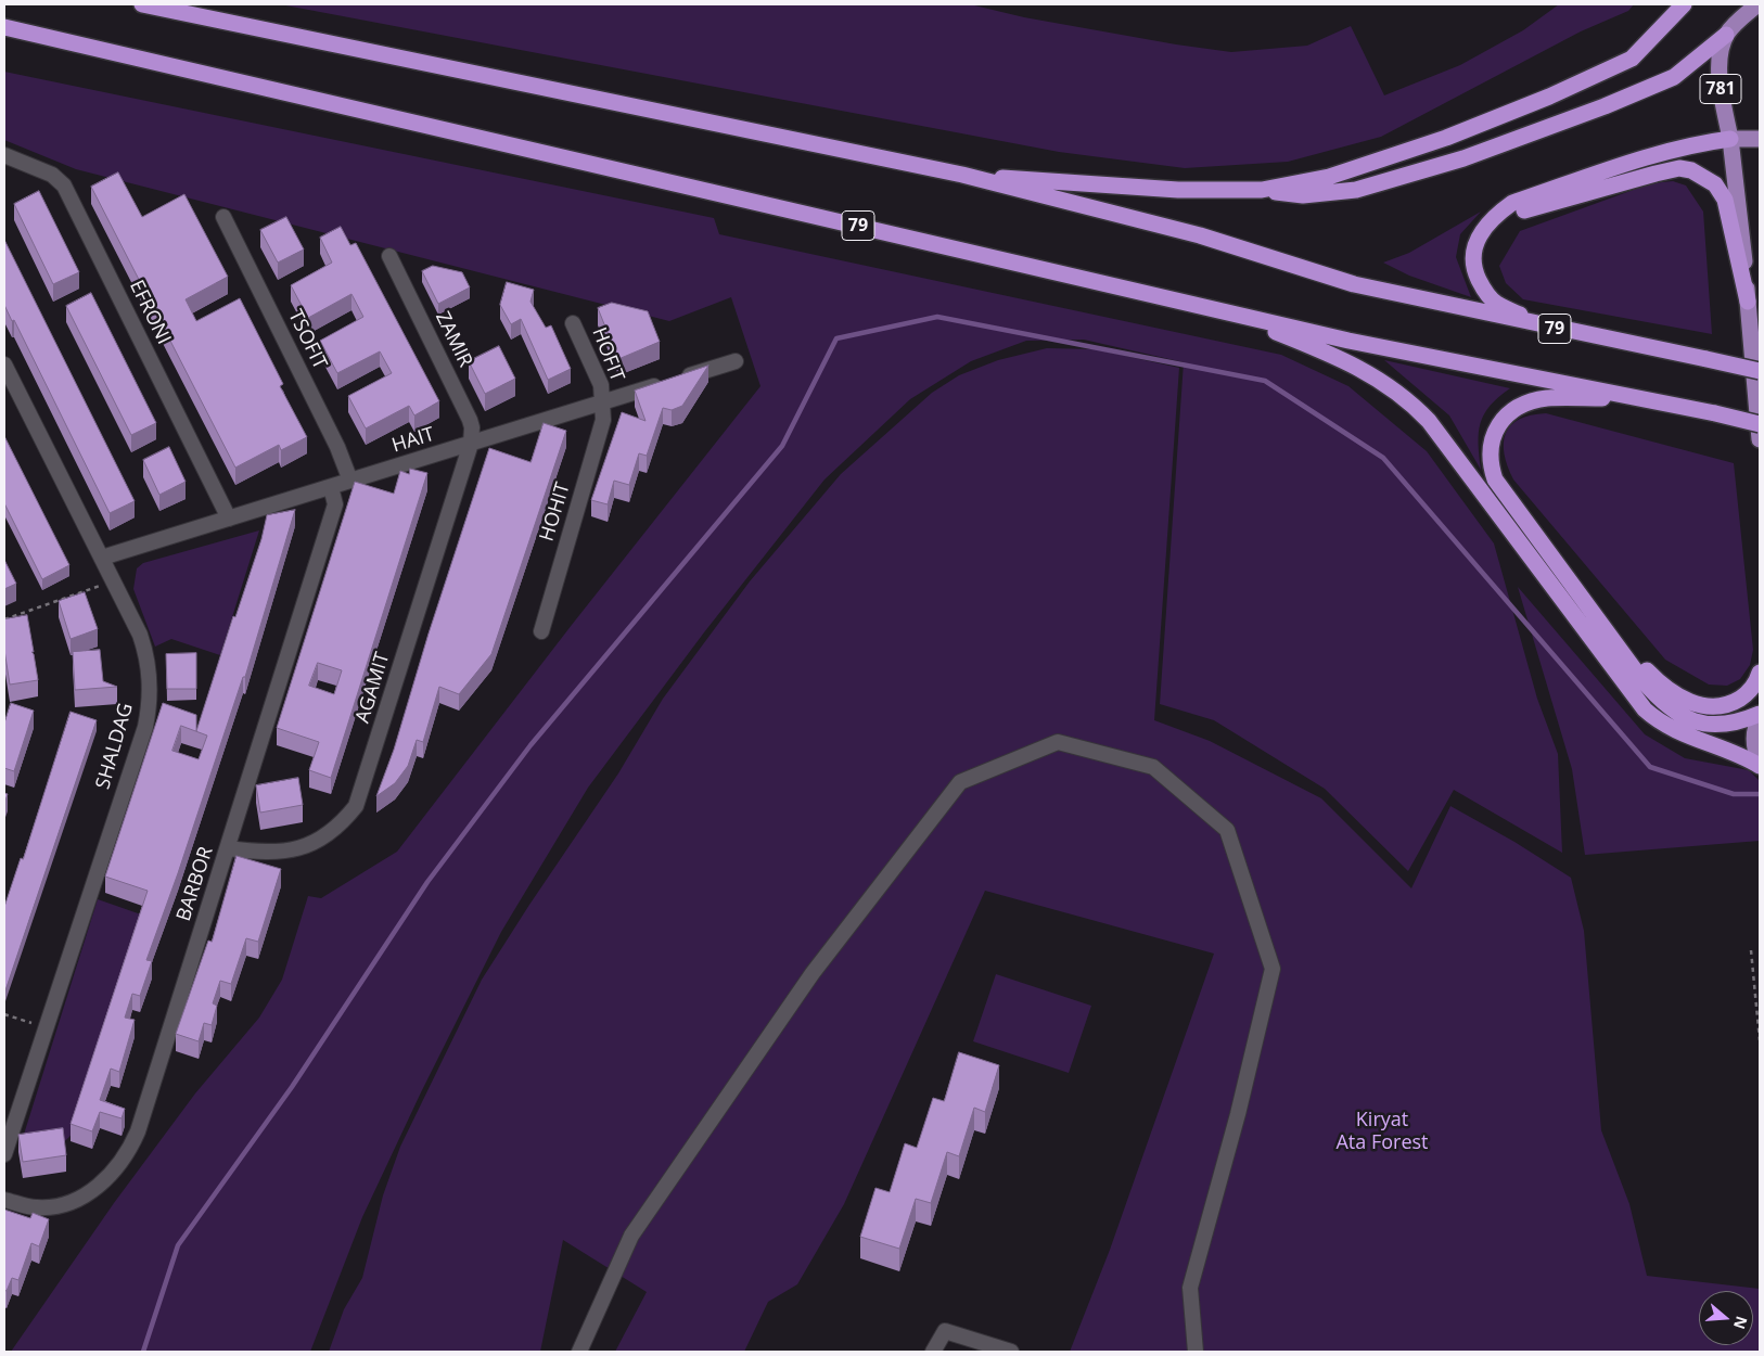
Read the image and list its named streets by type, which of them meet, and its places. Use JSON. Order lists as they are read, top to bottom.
{
  "streets": {
    "highway": ["79"],
    "main road": ["781"],
    "street": [
      "EFRONI",
      "TSOFIT",
      "ZAMIR",
      "HOFIT",
      "HAIT",
      "HOHIT",
      "AGAMIT",
      "SHALDAG",
      "BARBOR"
    ]
  },
  "crossings": [
    ["EFRONI", "HAIT"],
    ["TSOFIT", "HAIT"],
    ["ZAMIR", "HAIT"],
    ["ZAMIR", "AGAMIT"],
    ["HOFIT", "HAIT"],
    ["HOFIT", "HOHIT"],
    ["HAIT", "HOHIT"],
    ["HAIT", "AGAMIT"],
    ["HAIT", "SHALDAG"],
    ["HAIT", "BARBOR"],
    ["AGAMIT", "BARBOR"]
  ],
  "parks": ["Kiryat Ata Forest"],
  "north": "right"
}
